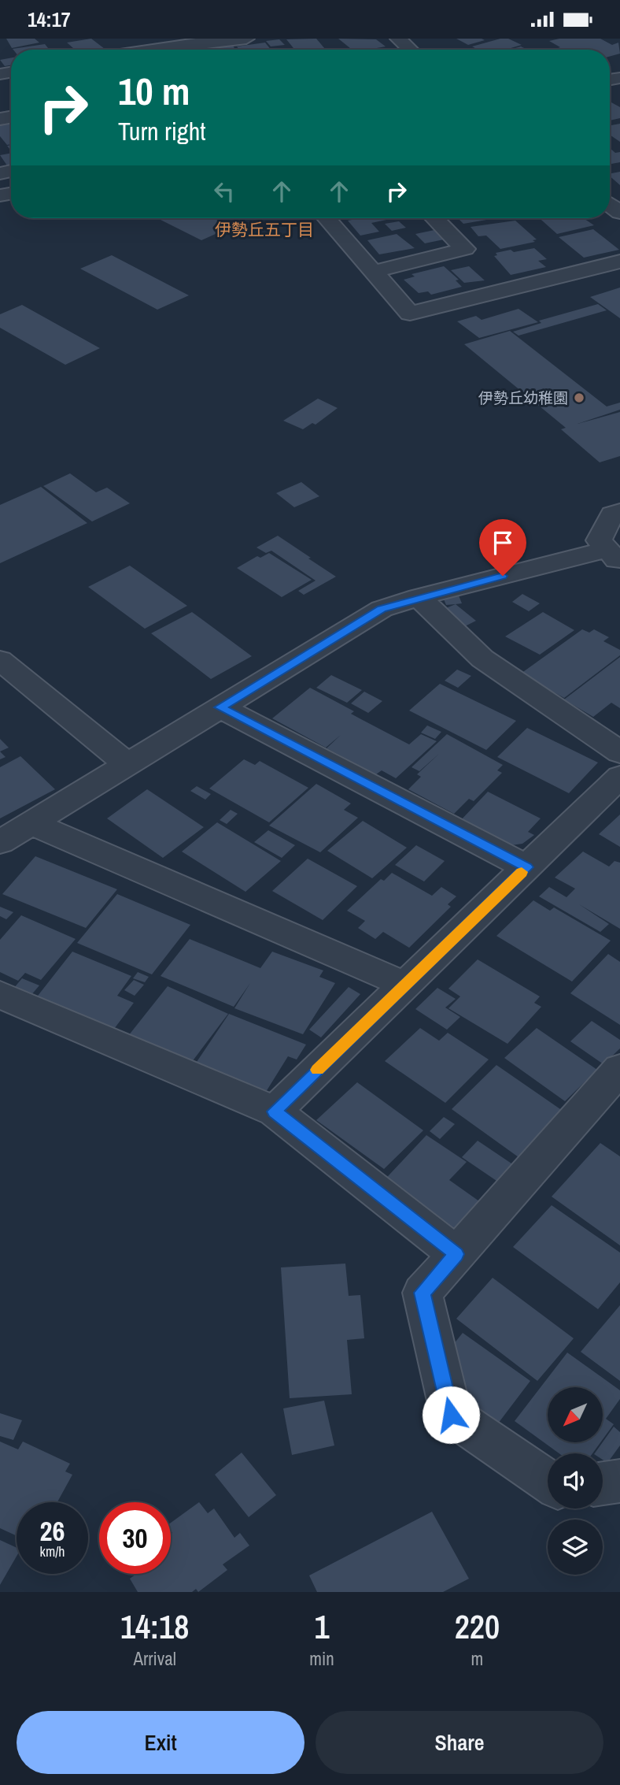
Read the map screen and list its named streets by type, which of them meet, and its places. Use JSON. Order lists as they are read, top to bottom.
{
  "districts": ["伊勢丘五丁目"],
  "places": ["伊勢丘幼稚園"],
  "north": "bottom left",
  "page": {
    "status": "14:17",
    "turn": ["10 m", "Turn right"],
    "speed": "26 km/h",
    "limit": "30",
    "eta": [
      "14:18",
      "Arrival",
      "1",
      "min",
      "220",
      "m"
    ],
    "buttons": ["Exit", "Share"]
  }
}
